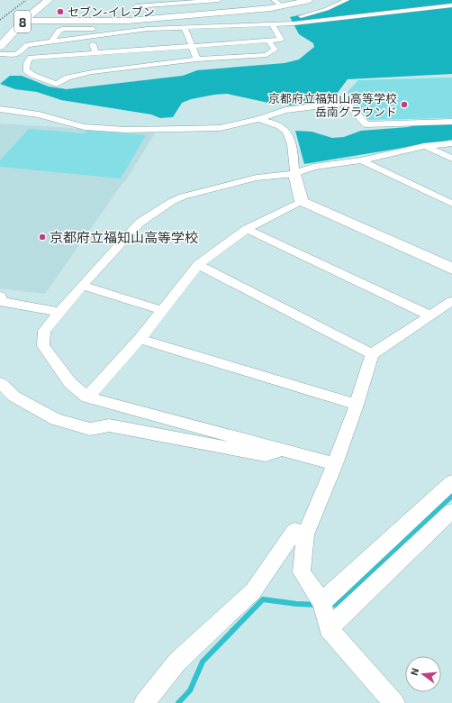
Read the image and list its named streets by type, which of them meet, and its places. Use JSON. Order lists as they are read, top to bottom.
{
  "streets": {
    "main road": ["8"]
  },
  "places": ["セブン-イレブン", "京都府立福知山高等学校 岳南グラウンド", "京都府立福知山高等学校"],
  "north": "left"
}
